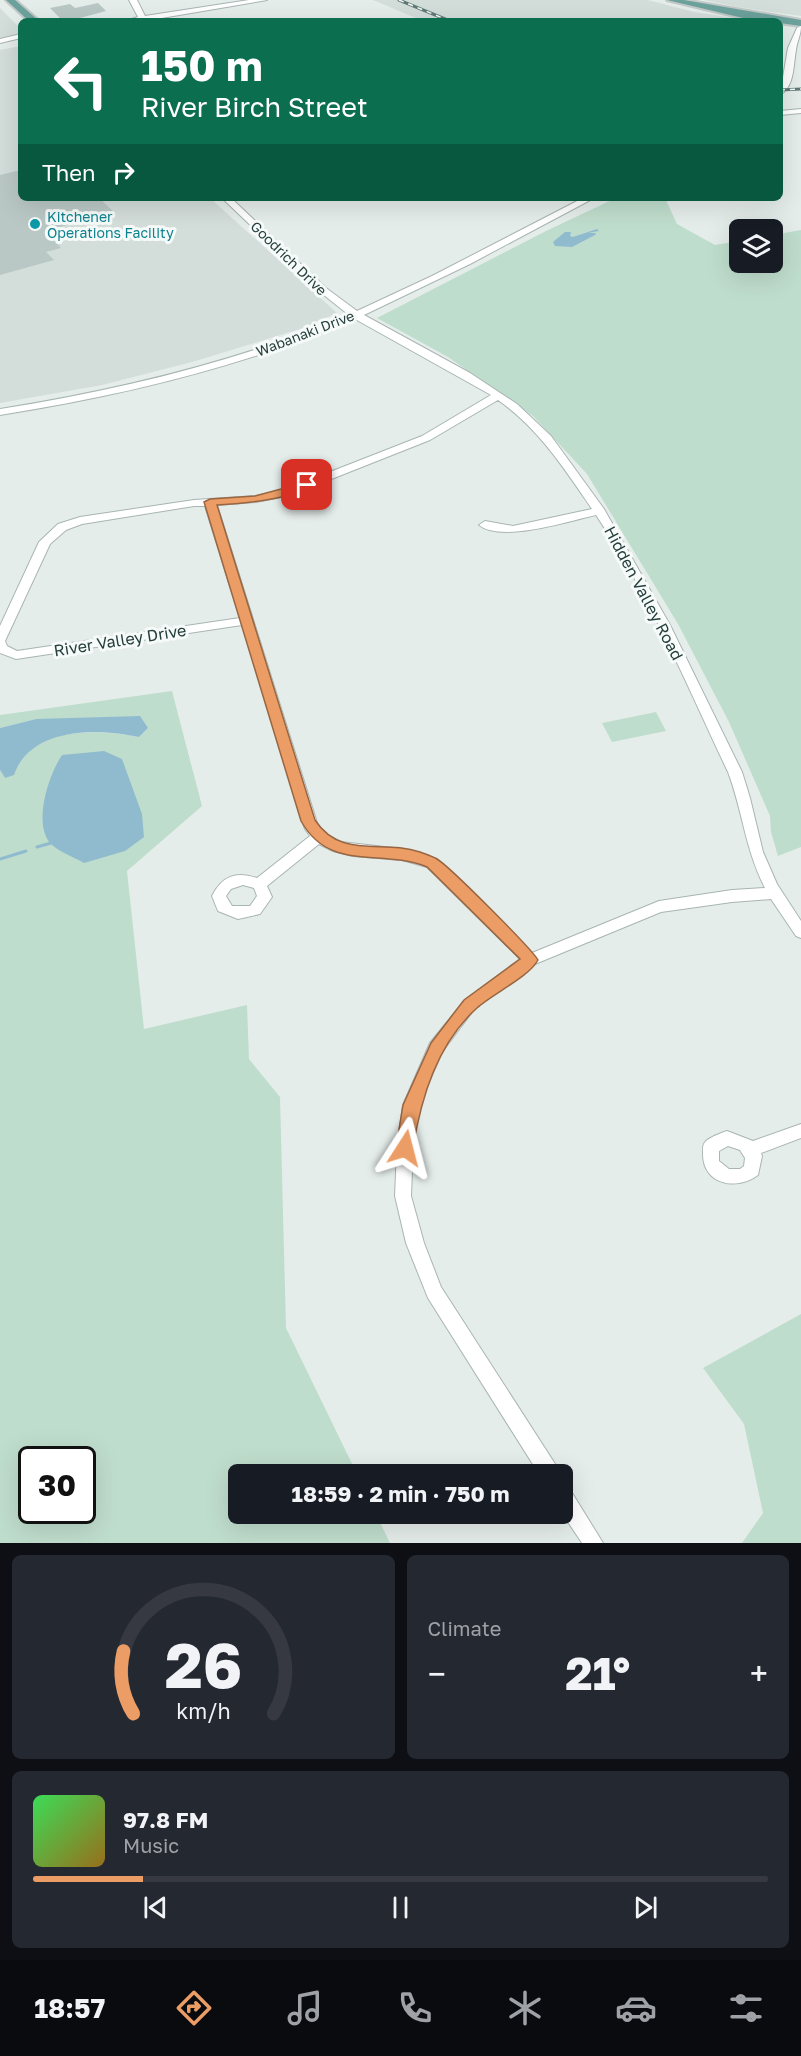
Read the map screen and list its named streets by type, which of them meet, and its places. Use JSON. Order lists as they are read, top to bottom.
{
  "streets": {
    "street": [
      "Goodrich Drive",
      "Wabanaki Drive",
      "Hidden Valley Road",
      "River Valley Drive"
    ]
  },
  "crossings": [
    ["Goodrich Drive", "Wabanaki Drive"],
    ["Goodrich Drive", "Hidden Valley Road"],
    ["Wabanaki Drive", "Hidden Valley Road"],
    ["Hidden Valley Road", "River Valley Drive"]
  ],
  "places": ["Kitchener Operations Facility"],
  "page": {
    "turn": ["150 m", "River Birch Street"],
    "then": "Then",
    "limit": "30",
    "trip": "18:59 · 2 min · 750 m",
    "tile": "Climate",
    "heat": ["−", "21°", "+"],
    "song": ["97.8 FM", "Music"],
    "tabs": "18:57",
    "gauge": ["26", "km/h"]
  }
}
